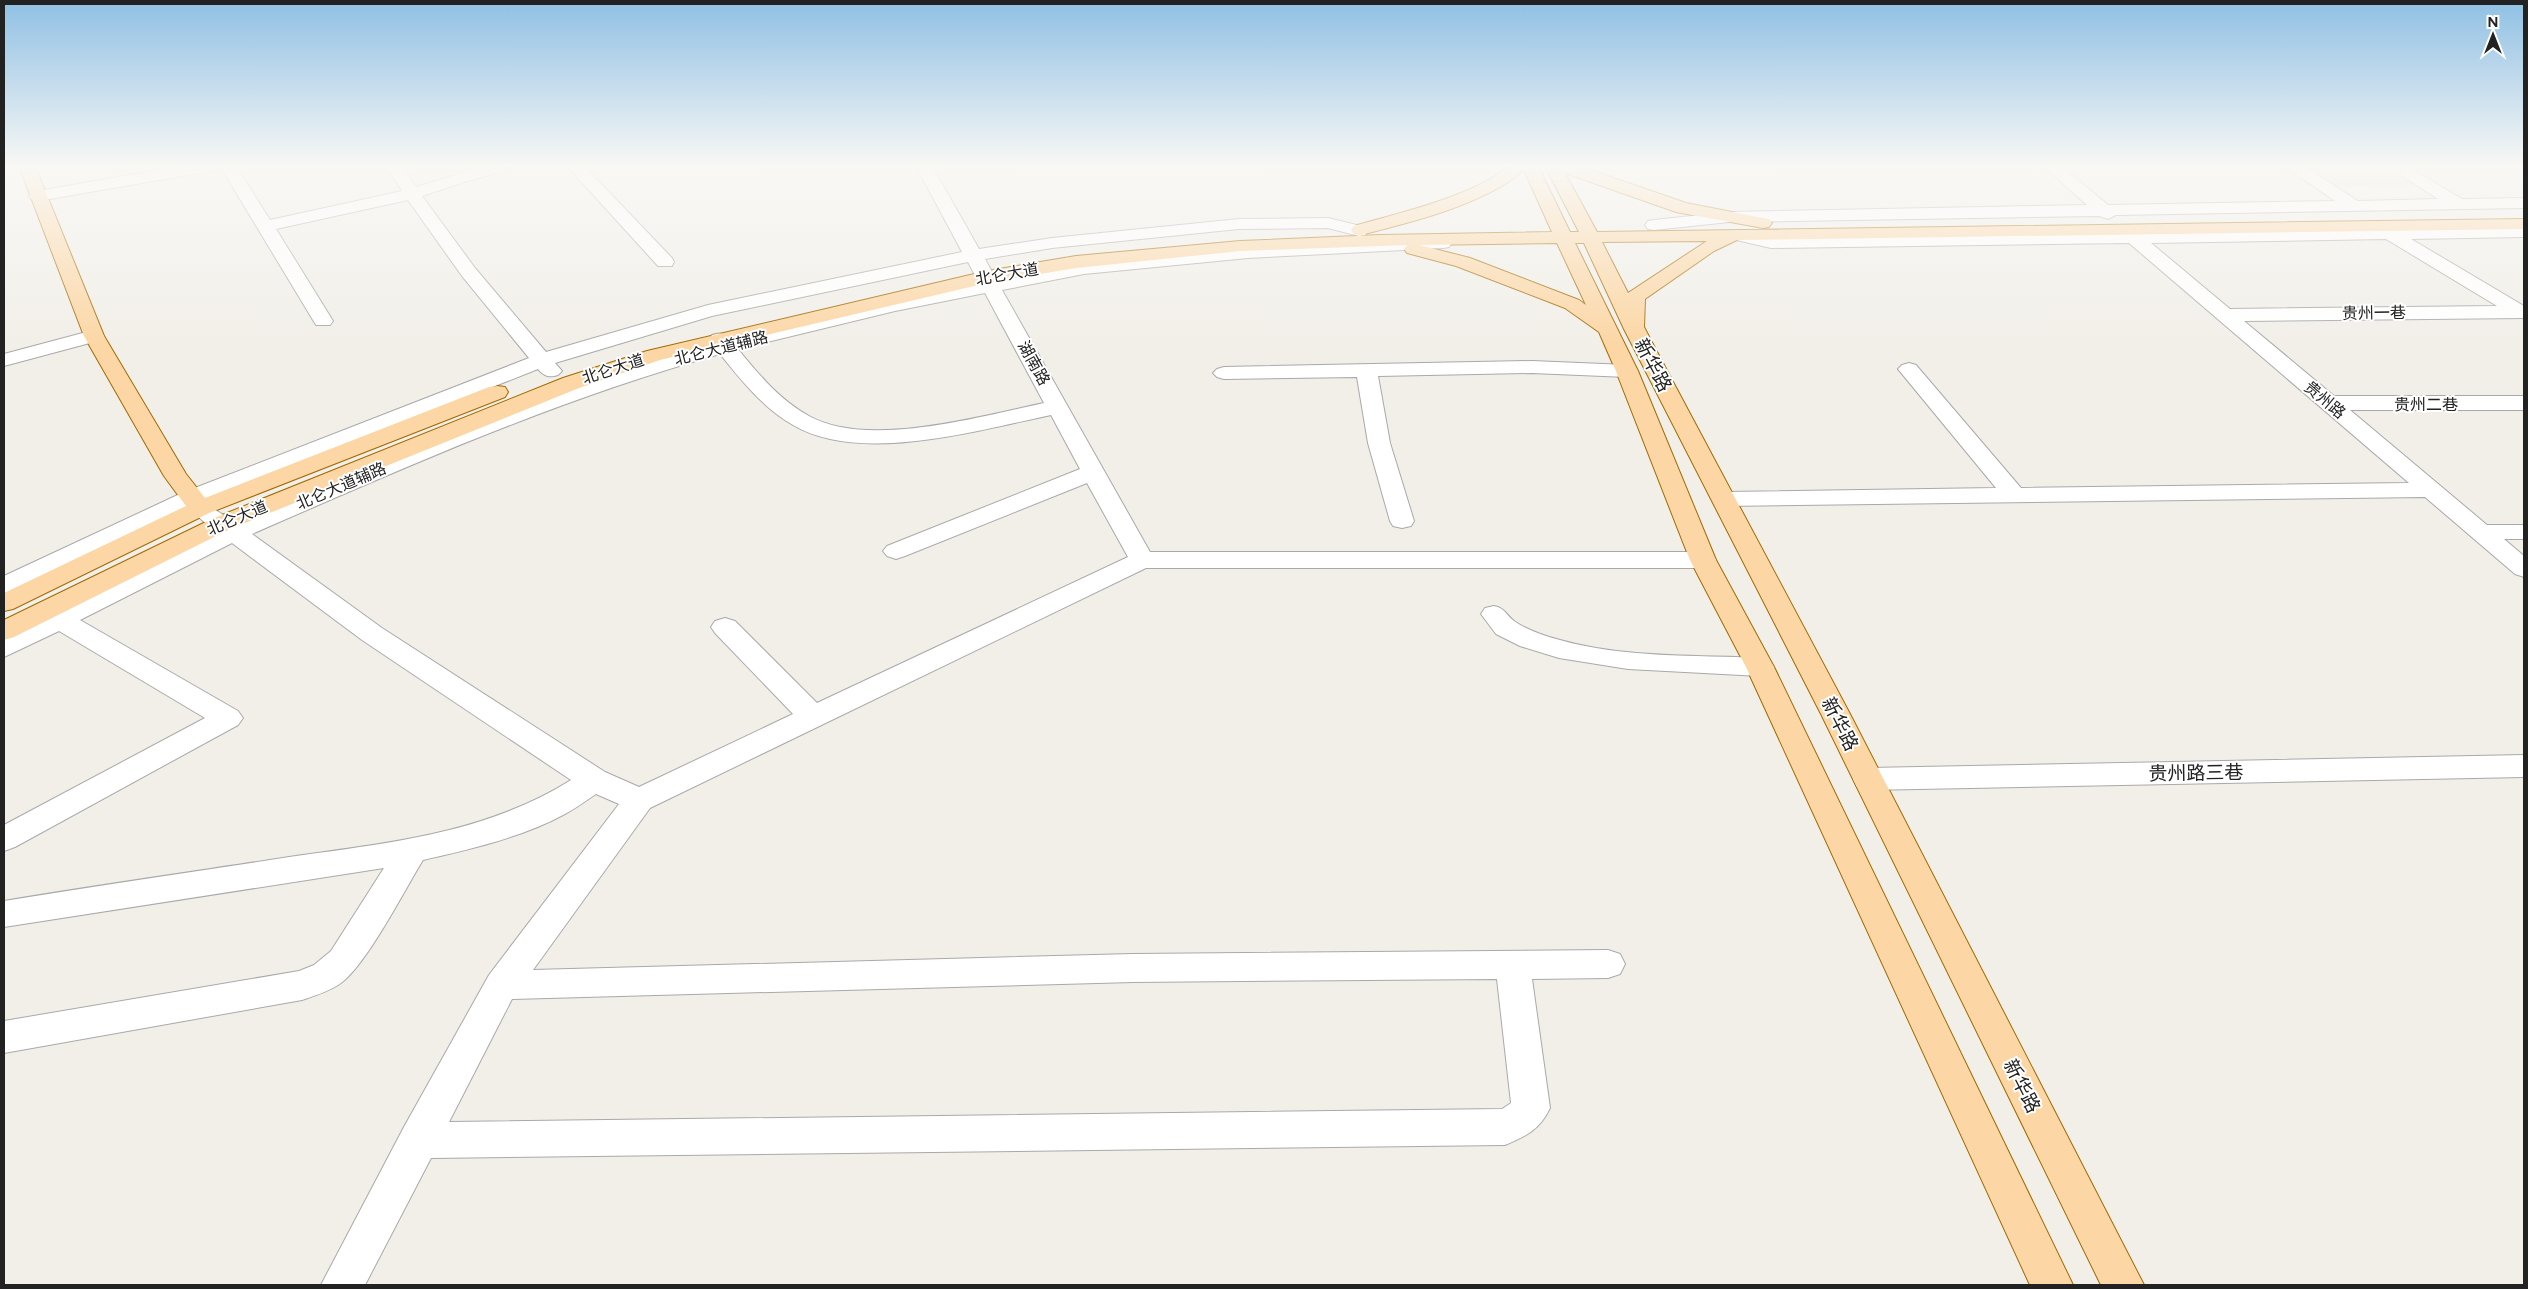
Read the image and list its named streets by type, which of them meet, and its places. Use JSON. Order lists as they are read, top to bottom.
{
  "streets": {
    "main road": ["北仑大道", "新华路"],
    "street": [
      "贵州一巷",
      "北仑大道辅路",
      "湖南路",
      "贵州路",
      "贵州二巷",
      "贵州路三巷"
    ]
  },
  "crossings": [
    ["北仑大道", "北仑大道辅路"],
    ["北仑大道", "湖南路"],
    ["北仑大道", "新华路"],
    ["贵州一巷", "贵州路"],
    ["北仑大道辅路", "湖南路"],
    ["新华路", "贵州路三巷"],
    ["贵州路", "贵州二巷"]
  ],
  "north": "top"
}
